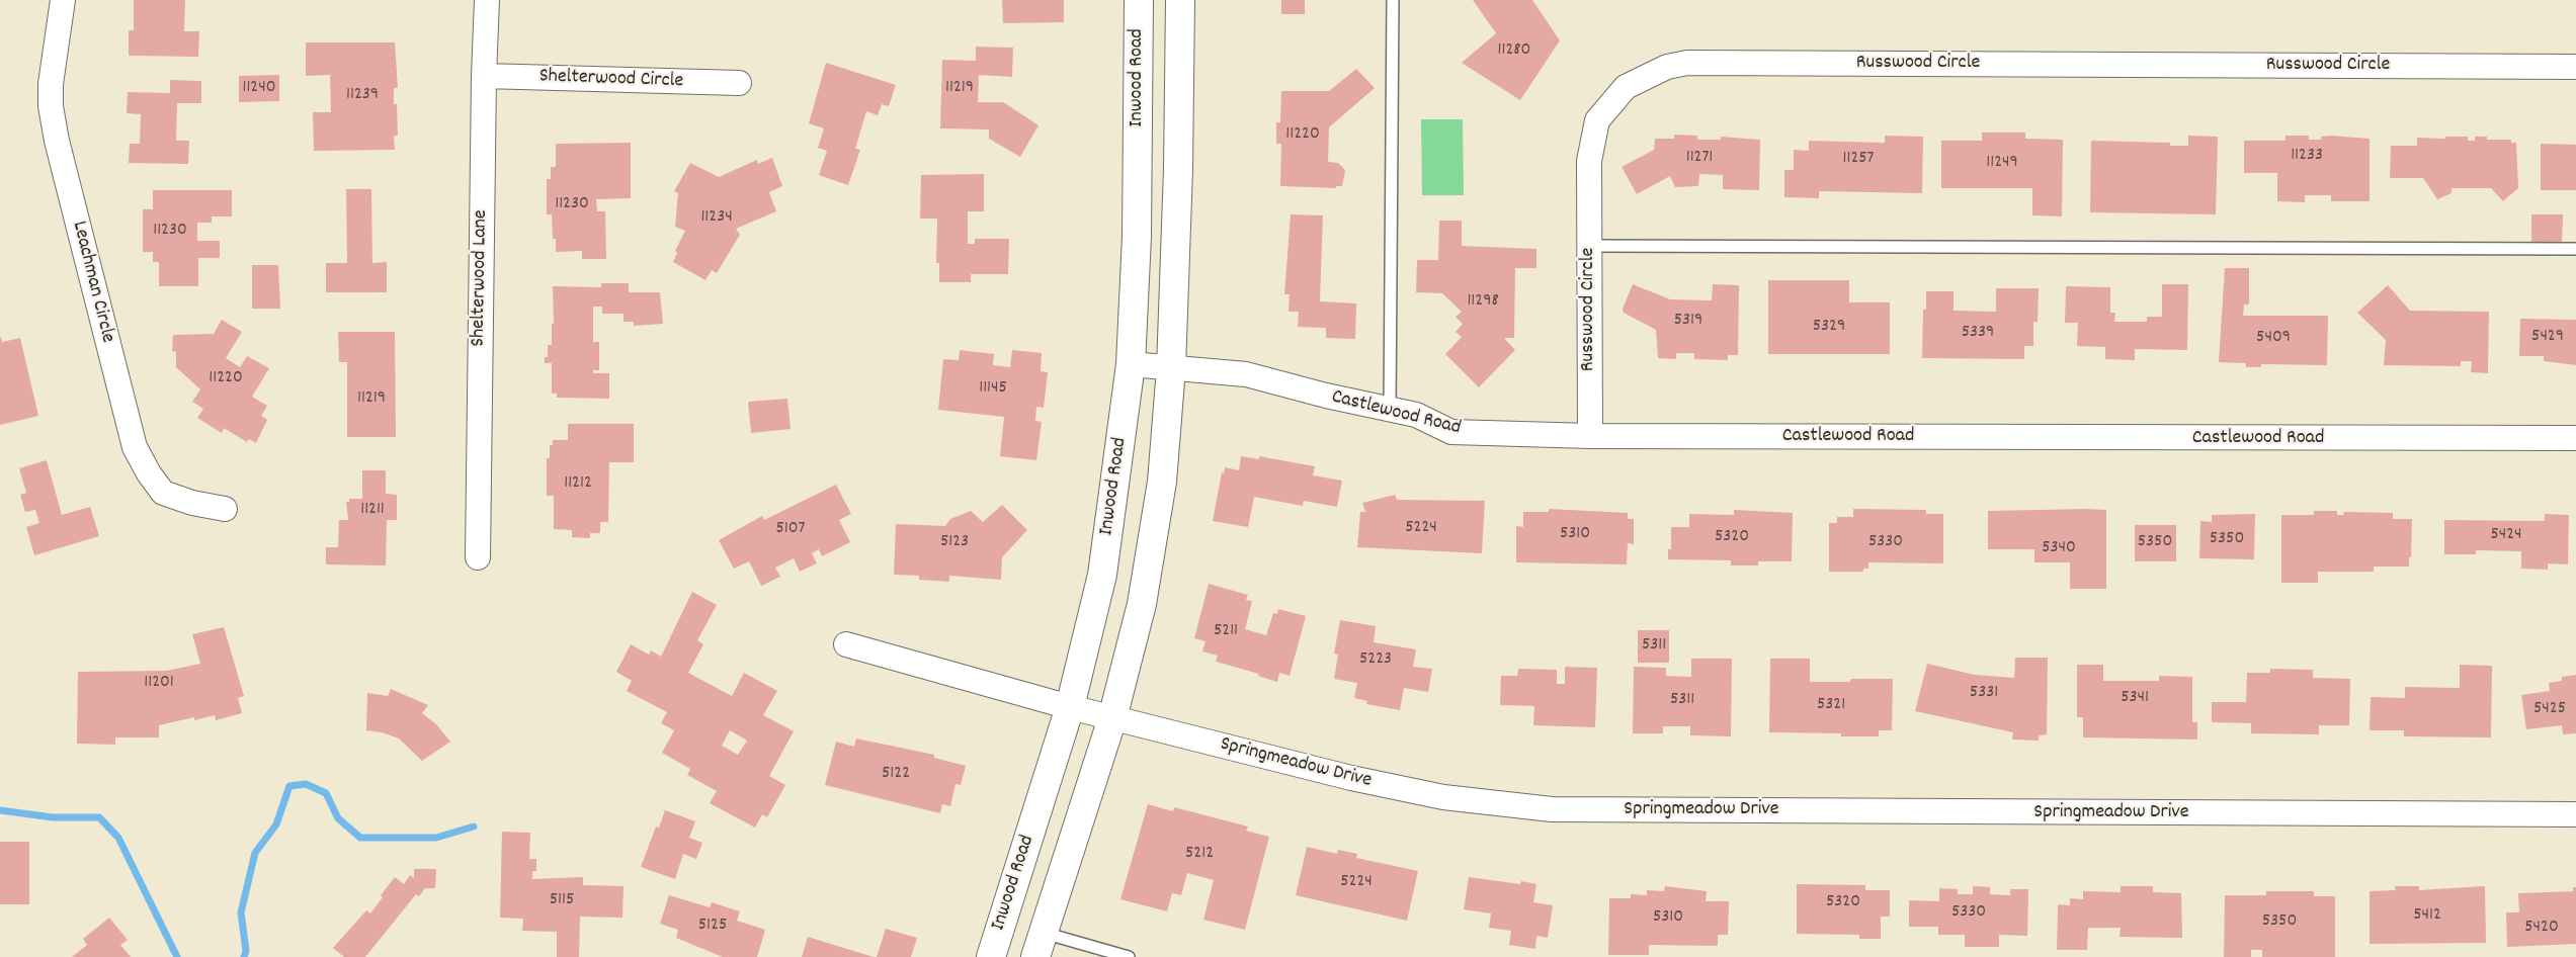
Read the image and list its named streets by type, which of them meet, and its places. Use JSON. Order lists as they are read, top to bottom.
{
  "streets": {
    "main road": ["Inwood Road"],
    "street": [
      "Russwood Circle",
      "Shelterwood Circle",
      "Shelterwood Lane",
      "Leachman Circle",
      "Castlewood Road",
      "Springmeadow Drive"
    ]
  },
  "crossings": [
    ["Russwood Circle", "Castlewood Road"],
    ["Inwood Road", "Castlewood Road"],
    ["Inwood Road", "Springmeadow Drive"],
    ["Shelterwood Circle", "Shelterwood Lane"]
  ],
  "house_numbers": [
    "11280",
    "11240",
    "11219",
    "11239",
    "11220",
    "11233",
    "11271",
    "11257",
    "11249",
    "11230",
    "11234",
    "11230",
    "11298",
    "5319",
    "5329",
    "5339",
    "5429",
    "5409",
    "11220",
    "11145",
    "11219",
    "11212",
    "11211",
    "5224",
    "5107",
    "5310",
    "5424",
    "5320",
    "5350",
    "5123",
    "5330",
    "5350",
    "5340",
    "5211",
    "5311",
    "5223",
    "11201",
    "5331",
    "5341",
    "5311",
    "5321",
    "5425",
    "5122",
    "5212",
    "5224",
    "5115",
    "5320",
    "5330",
    "5412",
    "5310",
    "5350",
    "5125",
    "5420"
  ]
}
